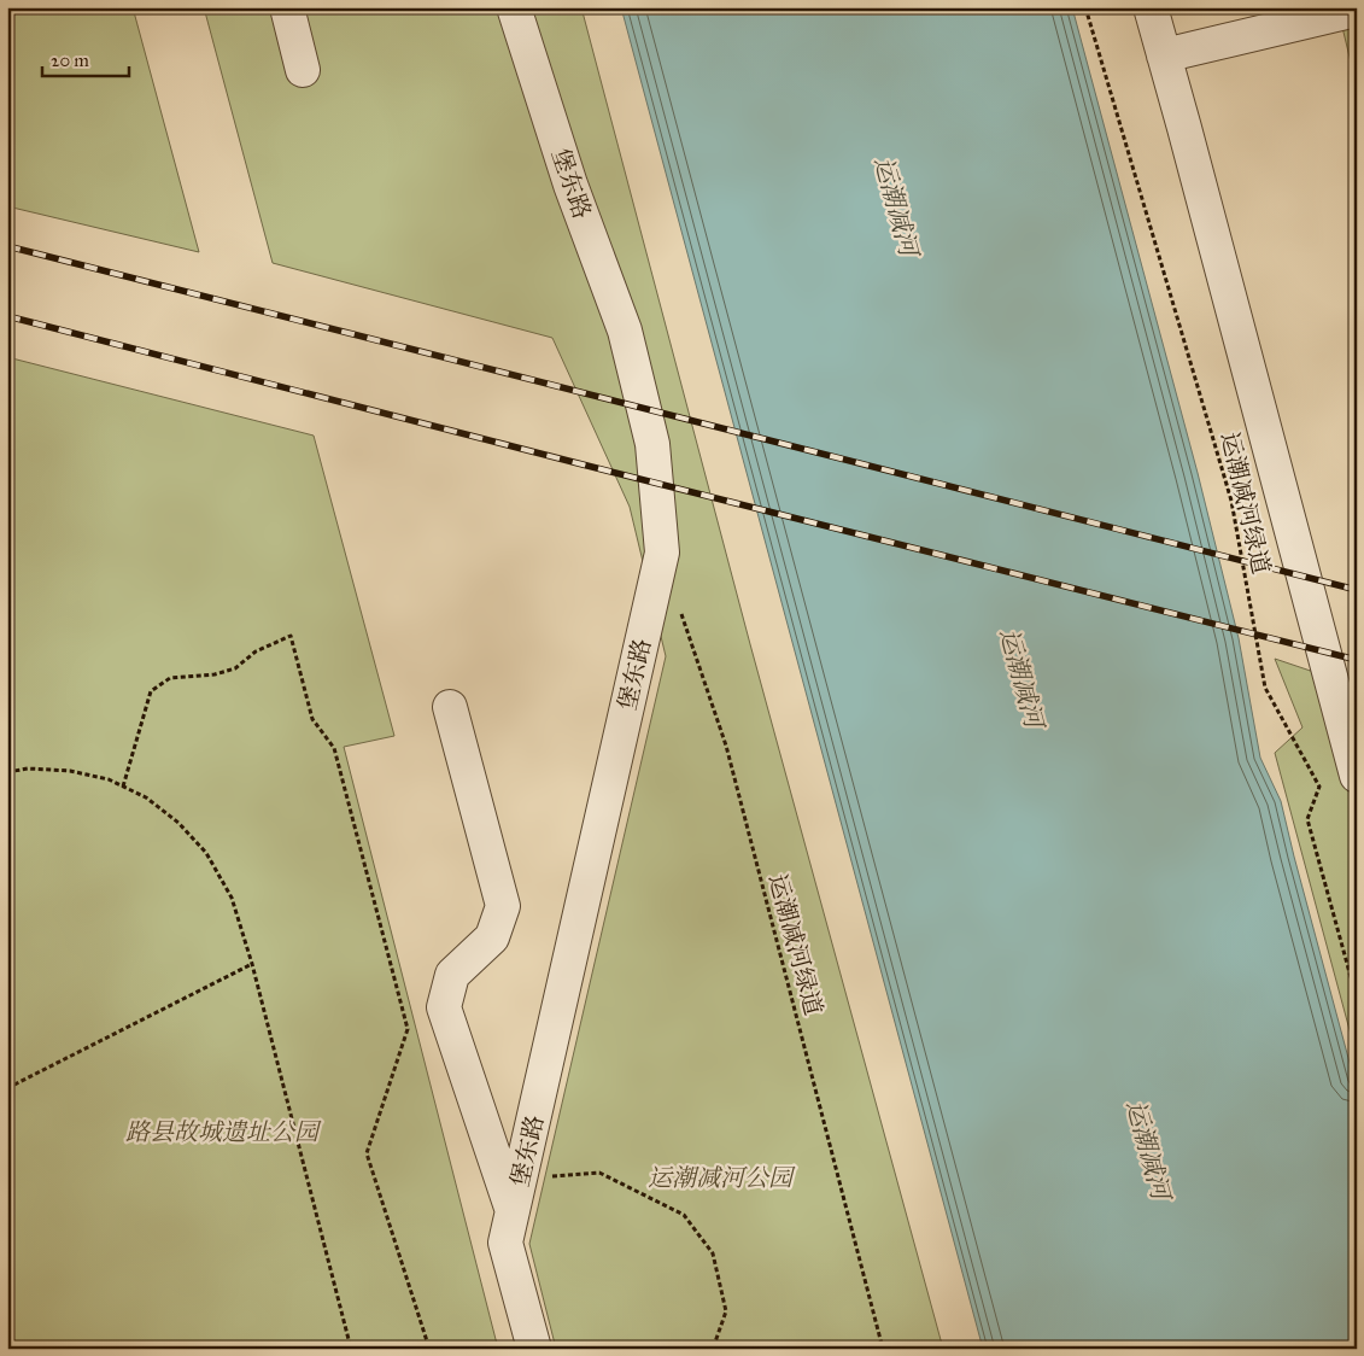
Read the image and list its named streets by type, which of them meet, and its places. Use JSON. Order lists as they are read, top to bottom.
{
  "streets": {
    "street": ["堡东路"],
    "path": ["运潮减河绿道"]
  },
  "water": ["运潮减河"],
  "parks": ["路县故城遗址公园", "运潮减河公园"],
  "scale_bar": "20 m"
}
